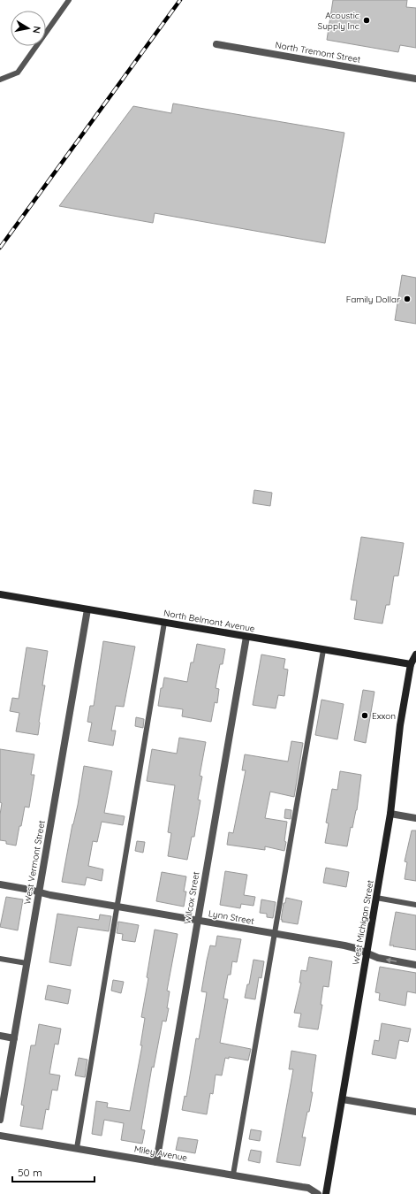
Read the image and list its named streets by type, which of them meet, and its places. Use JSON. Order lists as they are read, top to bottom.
{
  "streets": {
    "main road": ["North Belmont Avenue", "West Michigan Street"],
    "street": [
      "North Tremont Street",
      "West Vermont Street",
      "Wilcox Street",
      "Lynn Street",
      "Miley Avenue"
    ]
  },
  "crossings": [
    ["North Belmont Avenue", "West Vermont Street"],
    ["North Belmont Avenue", "Wilcox Street"],
    ["North Belmont Avenue", "West Michigan Street"],
    ["West Vermont Street", "Lynn Street"],
    ["Wilcox Street", "Lynn Street"],
    ["Wilcox Street", "Miley Avenue"],
    ["Lynn Street", "West Michigan Street"]
  ],
  "places": ["Acoustic Supply Inc", "Family Dollar", "Exxon"],
  "scale_bar": "50 m",
  "north": "right"
}
